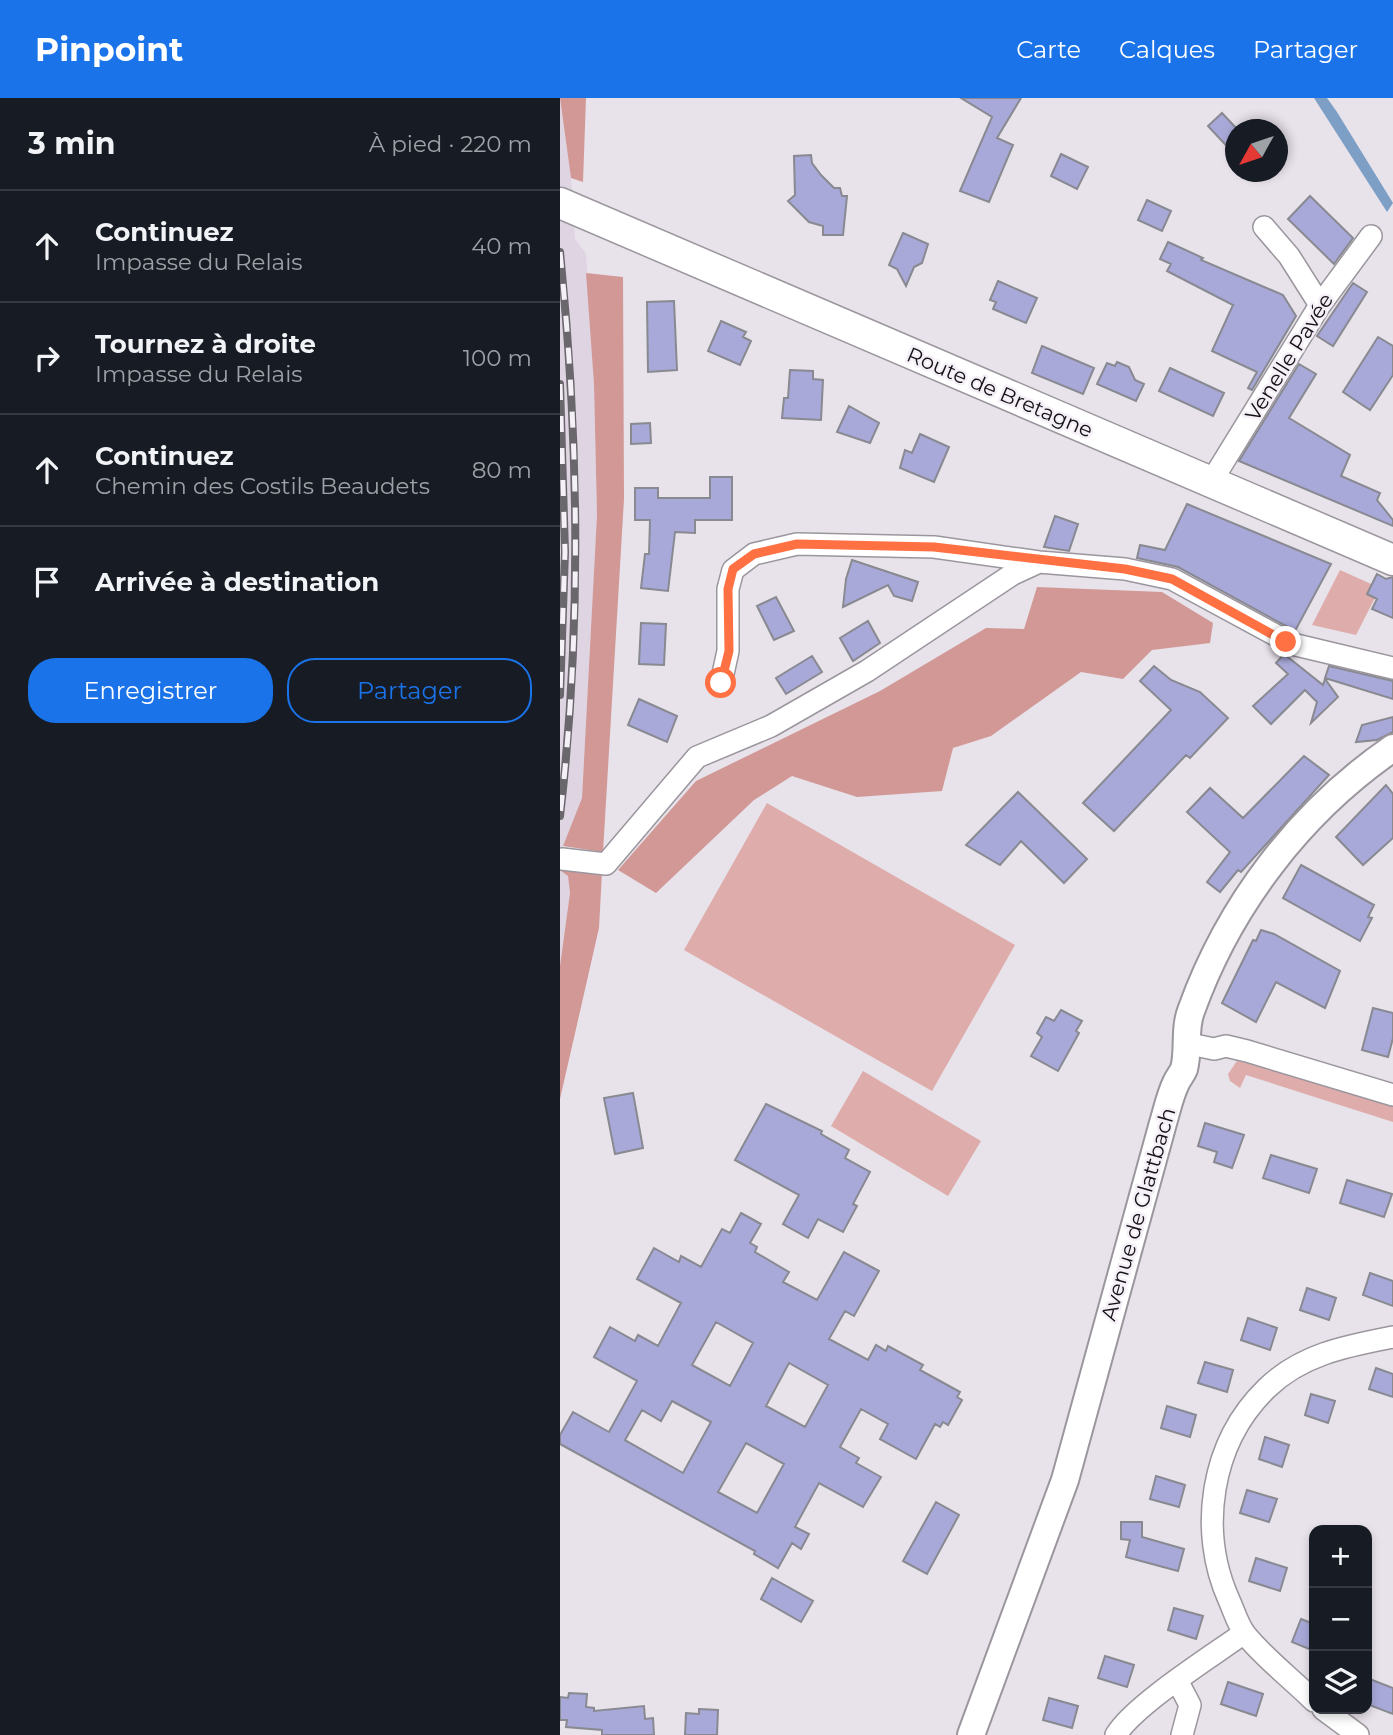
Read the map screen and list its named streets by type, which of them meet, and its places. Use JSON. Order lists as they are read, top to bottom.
{
  "streets": {
    "main road": ["Route de Bretagne"],
    "street": ["Venelle Pavée", "Avenue de Glattbach"]
  },
  "crossings": [
    ["Venelle Pavée", "Route de Bretagne"]
  ],
  "north": "bottom left",
  "page": {
    "header": "Pinpoint",
    "nav": ["Carte", "Calques", "Partager"],
    "heading": ["3 min", "À pied · 220 m"],
    "list": [
      ["Continuez", "Impasse du Relais", "40 m"],
      ["Tournez à droite", "Impasse du Relais", "100 m"],
      ["Continuez", "Chemin des Costils Beaudets", "80 m"],
      "Arrivée à destination"
    ],
    "buttons": ["Enregistrer", "Partager"],
    "map_buttons": ["+", "−"]
  }
}
